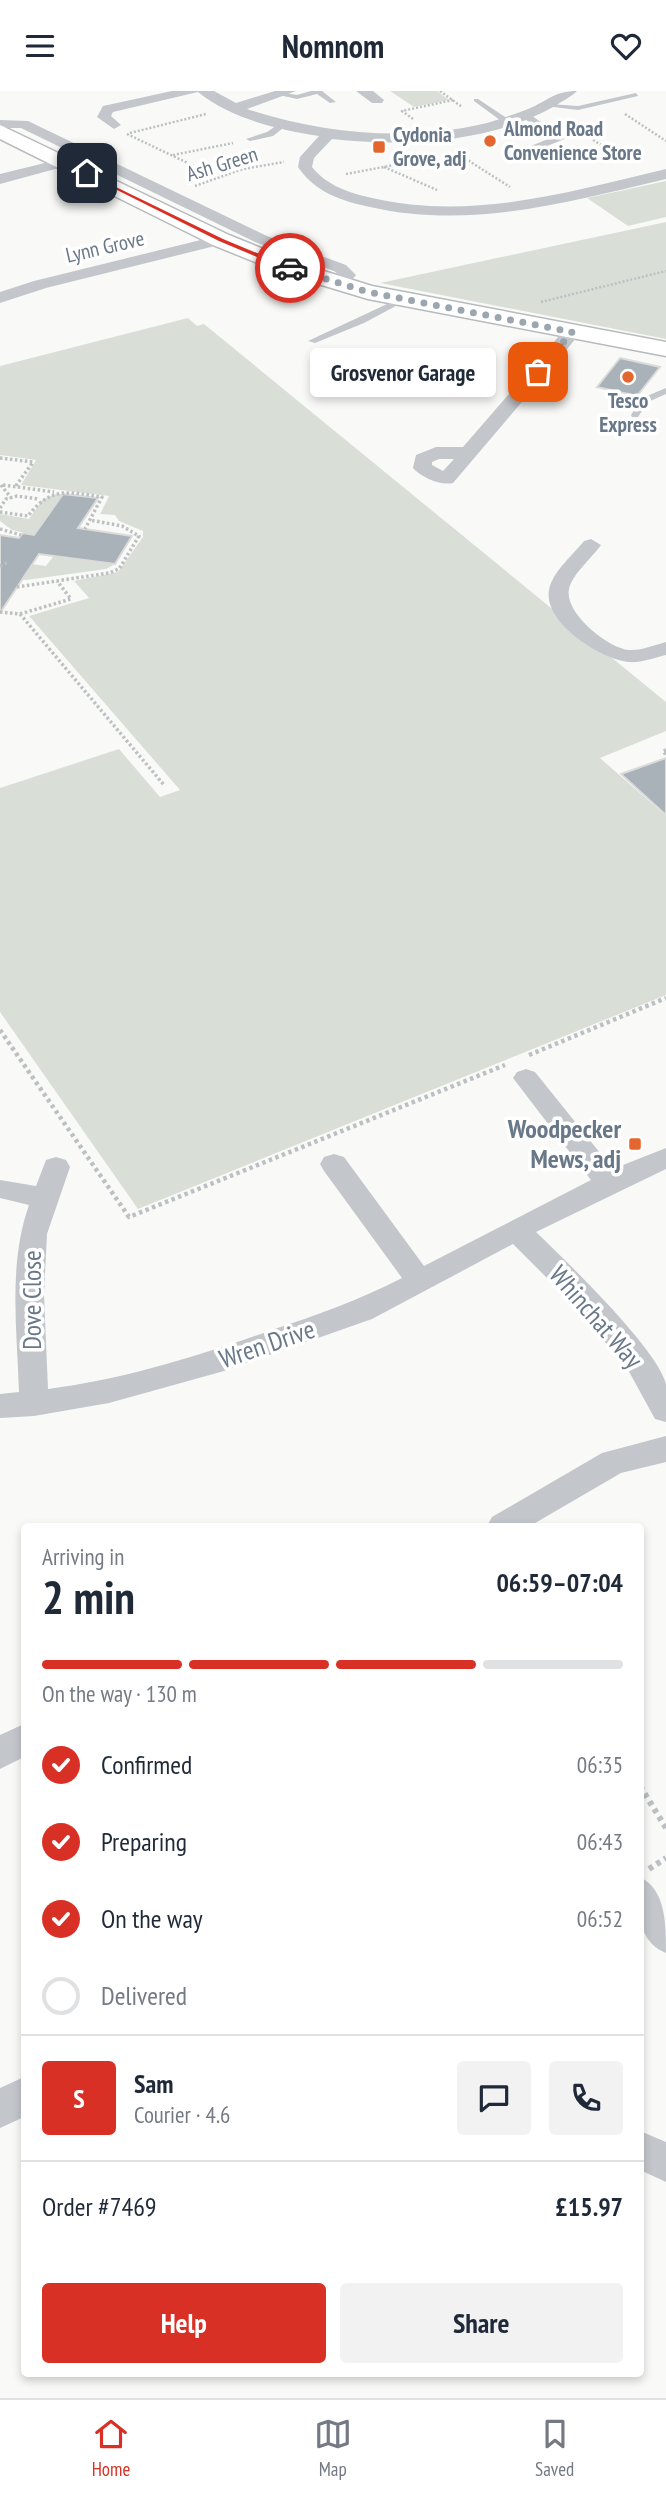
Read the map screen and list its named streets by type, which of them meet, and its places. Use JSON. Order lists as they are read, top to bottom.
{
  "streets": {
    "street": [
      "Lynn Grove",
      "Dove Close",
      "Whinchat Way",
      "Wren Drive"
    ],
    "path": ["Ash Green"]
  },
  "crossings": [
    ["Dove Close", "Wren Drive"],
    ["Whinchat Way", "Wren Drive"]
  ],
  "places": {
    "other": ["Almond Road Convenience Store", "Grosvenor Garage", "Tesco Express"],
    "transit": ["Cydonia Grove, adj", "Woodpecker Mews, adj"]
  },
  "page": {
    "header": "Nomnom",
    "bubble": "Grosvenor Garage",
    "heading": ["2 min", "Arriving in", "06:59–07:04"],
    "panel": [
      "Sam",
      "Courier · 4.6",
      "Order #7469",
      "£15.97"
    ],
    "bar": "On the way · 130 m",
    "list": [
      ["Confirmed", "06:35"],
      ["Preparing", "06:43"],
      ["On the way", "06:52"],
      "Delivered"
    ],
    "round": "S",
    "buttons": ["Help", "Share"],
    "tabs": ["Home", "Map", "Saved"]
  }
}
